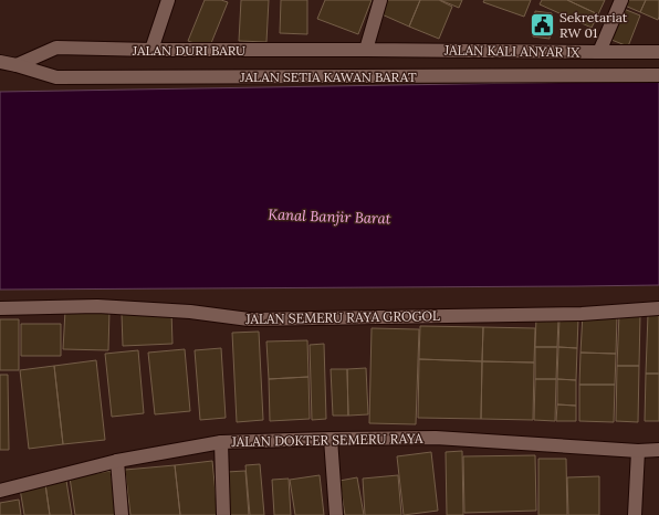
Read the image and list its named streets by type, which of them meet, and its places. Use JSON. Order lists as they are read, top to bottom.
{
  "streets": {
    "street": [
      "JALAN DURI BARU",
      "JALAN KALI ANYAR IX",
      "JALAN SETIA KAWAN BARAT",
      "JALAN SEMERU RAYA GROGOL",
      "JALAN DOKTER SEMERU RAYA"
    ]
  },
  "crossings": [
    ["JALAN DURI BARU", "JALAN KALI ANYAR IX"],
    ["JALAN DURI BARU", "JALAN SETIA KAWAN BARAT"]
  ],
  "water": ["Kanal Banjir Barat"],
  "places": {
    "public building": ["Sekretariat RW 01"]
  }
}
